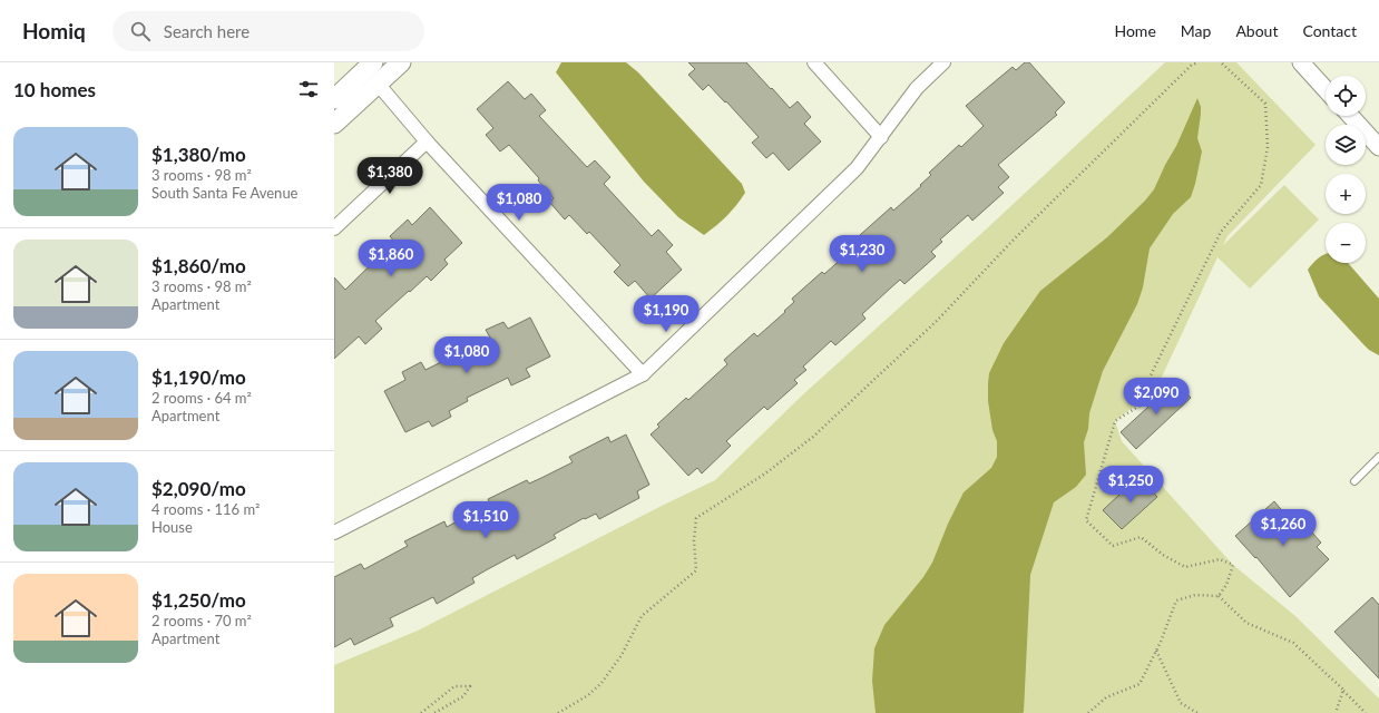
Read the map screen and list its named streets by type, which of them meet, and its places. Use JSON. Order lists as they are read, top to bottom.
{
  "page": {
    "header": "Homiq",
    "search": "Search here",
    "nav": [
      "Home",
      "Map",
      "About",
      "Contact"
    ],
    "heading": "10 homes",
    "map_buttons": ["+", "−"],
    "list": [
      {
        "name": "$1,380/mo",
        "note": "3 rooms · 98 m² · South Santa Fe Avenue"
      },
      {
        "name": "$1,860/mo",
        "note": "3 rooms · 98 m² · Apartment"
      },
      {
        "name": "$1,190/mo",
        "note": "2 rooms · 64 m² · Apartment"
      },
      {
        "name": "$2,090/mo",
        "note": "4 rooms · 116 m² · House"
      },
      {
        "name": "$1,250/mo",
        "note": "2 rooms · 70 m² · Apartment"
      }
    ],
    "price": [
      "$1,380",
      "$1,080",
      "$1,230",
      "$1,860",
      "$1,190",
      "$1,080",
      "$2,090",
      "$1,250",
      "$1,510",
      "$1,260"
    ]
  }
}
